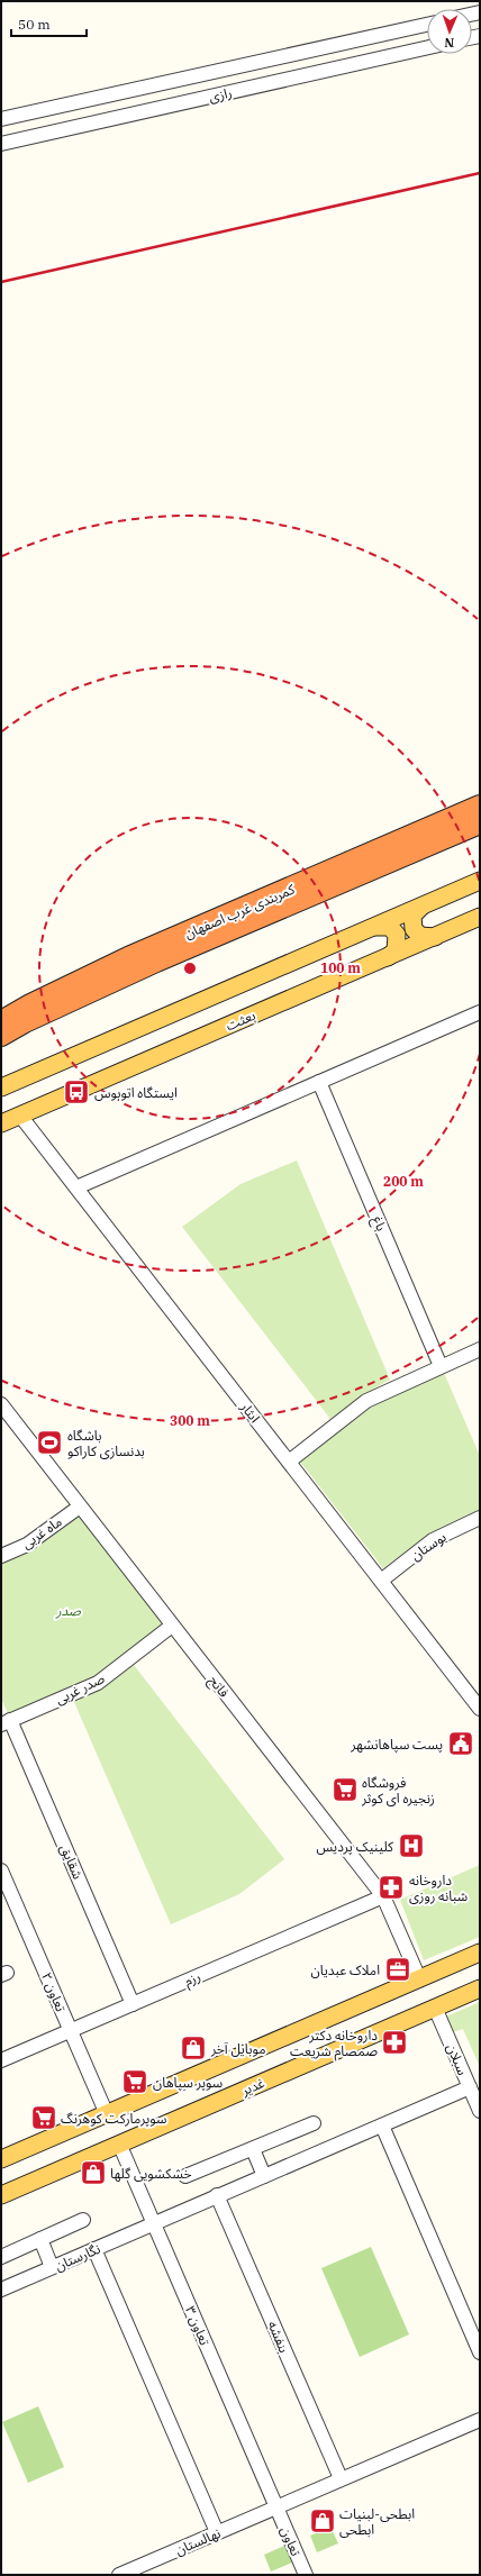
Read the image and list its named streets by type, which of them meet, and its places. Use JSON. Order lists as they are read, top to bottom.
{
  "streets": {
    "highway": ["کمربندی غرب اصفهان"],
    "main road": ["بعثت", "غدیر"],
    "street": [
      "رازی",
      "باغ",
      "ایثار",
      "ماه غربی",
      "بوستان",
      "فاتح",
      "صدر غربی",
      "شقایق",
      "رزم",
      "تعاون ۲",
      "سبلان",
      "نگارستان",
      "تعاون ۳",
      "بنفشه",
      "نهالستان",
      "تعاون"
    ]
  },
  "crossings": [
    ["بعثت", "ایثار"],
    ["ایثار", "بوستان"],
    ["ماه غربی", "فاتح"],
    ["فاتح", "صدر غربی"],
    ["فاتح", "رزم"],
    ["صدر غربی", "شقایق"],
    ["شقایق", "رزم"],
    ["رزم", "تعاون ۲"],
    ["سبلان", "غدیر"],
    ["سبلان", "نگارستان"],
    ["غدیر", "تعاون ۳"],
    ["نگارستان", "تعاون ۳"],
    ["نگارستان", "بنفشه"],
    ["تعاون ۳", "نهالستان"],
    ["تعاون ۳", "تعاون"],
    ["بنفشه", "نهالستان"],
    ["نهالستان", "تعاون"]
  ],
  "parks": ["صدر"],
  "places": {
    "bus stop": ["ایستگاه اتوبوس"],
    "sports": ["باشگاه بدنسازی کاراکو"],
    "public building": ["پست سپاهانشهر"],
    "supermarket": ["فروشگاه زنجیره ای کوثر", "سوپر سپاهان", "سوپرمارکت کوهرنگ"],
    "hospital": ["کلینیک پردیس"],
    "pharmacy": ["داروخانه شبانه روزی", "داروخانه دکتر صمصام شریعت"],
    "office": ["املاک عبدیان"],
    "shop": ["موبایل آخر", "خشکشویی گلها", "ابطحی-لبنیات ابطحی"]
  },
  "scale_bar": "50 m",
  "north": "bottom",
  "rings": ["100 m", "200 m", "300 m"]
}
